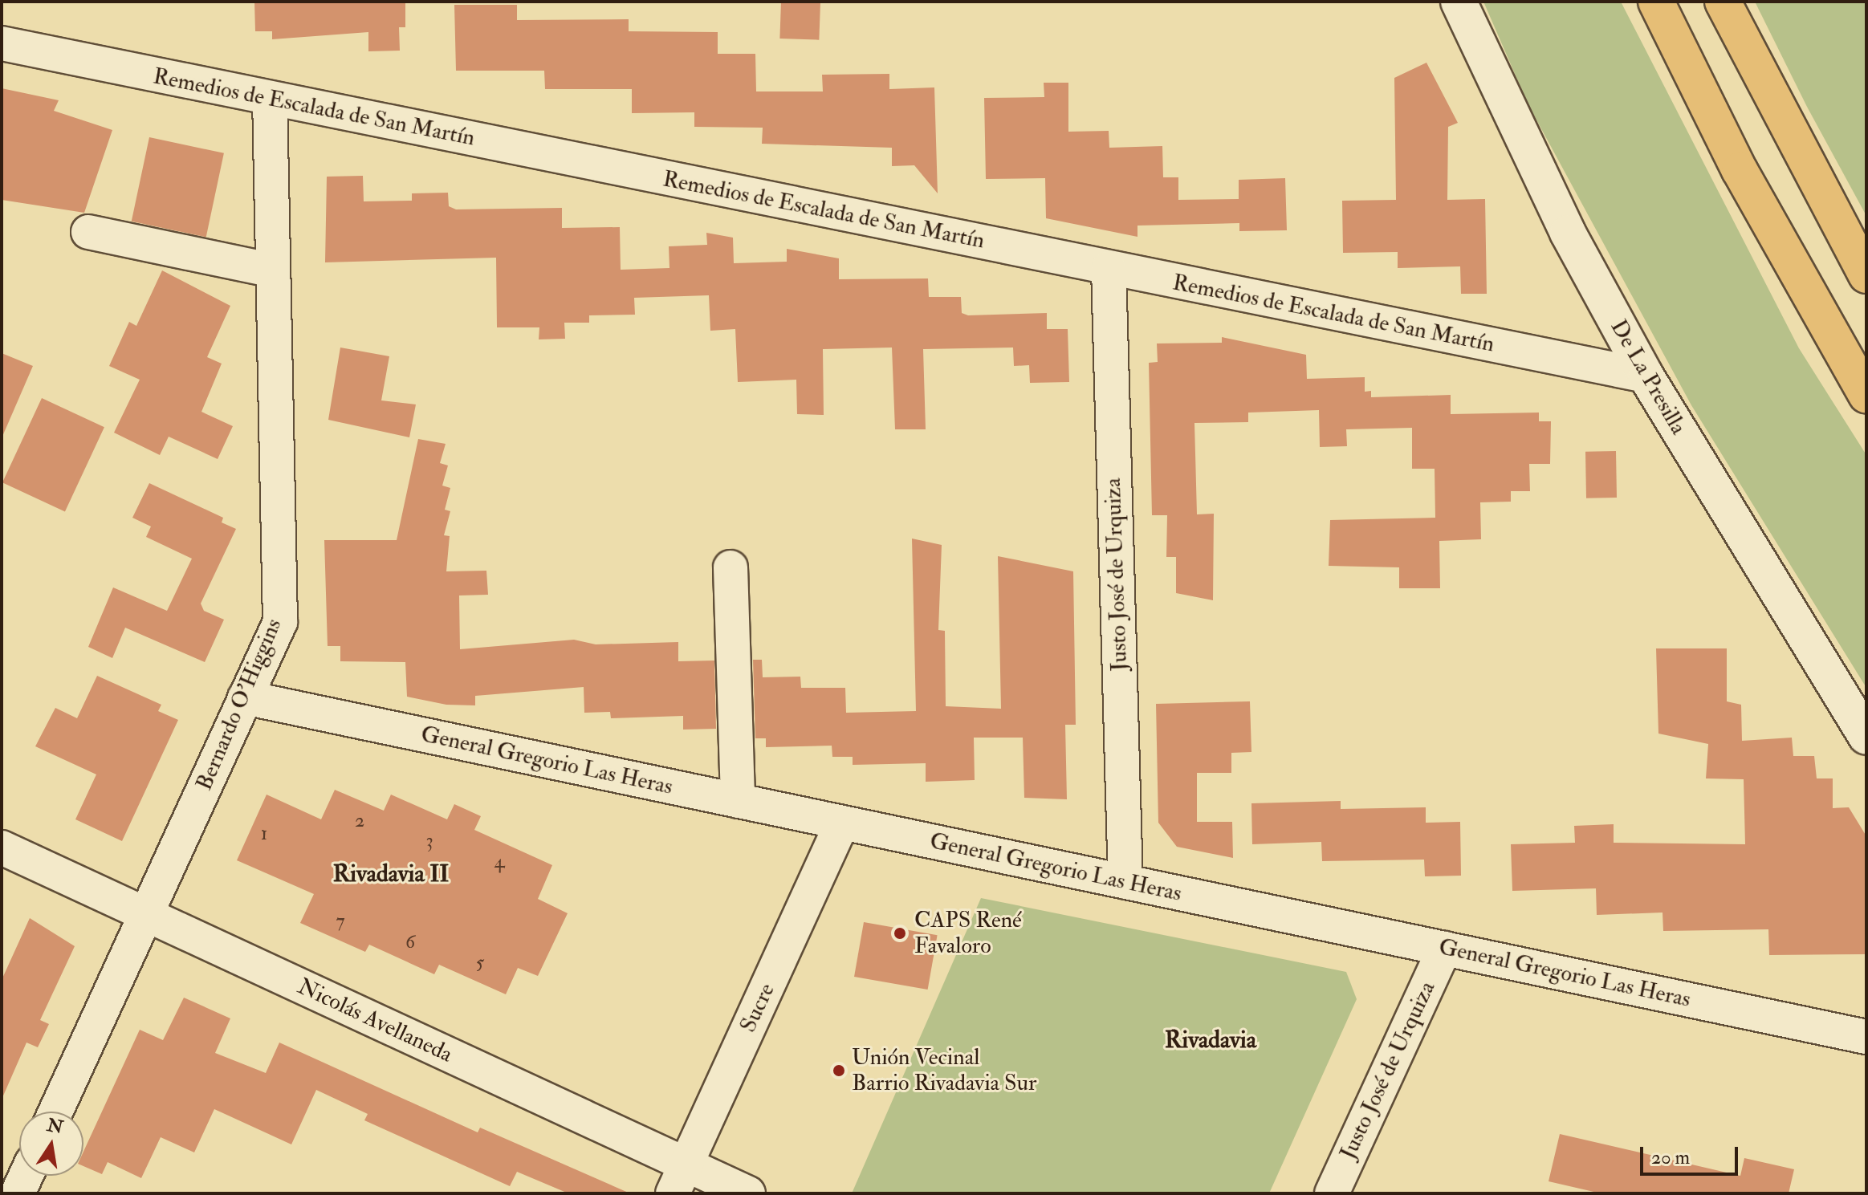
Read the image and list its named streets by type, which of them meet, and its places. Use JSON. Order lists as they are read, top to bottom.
{
  "streets": {
    "street": [
      "Remedios de Escalada de San Martín",
      "De La Presilla",
      "Justo José de Urquiza",
      "Bernardo O'Higgins",
      "General Gregorio Las Heras",
      "Sucre",
      "Nicolás Avellaneda"
    ]
  },
  "crossings": [
    ["Remedios de Escalada de San Martín", "De La Presilla"],
    ["Remedios de Escalada de San Martín", "Justo José de Urquiza"],
    ["Remedios de Escalada de San Martín", "Bernardo O'Higgins"],
    ["Justo José de Urquiza", "General Gregorio Las Heras"],
    ["Bernardo O'Higgins", "General Gregorio Las Heras"],
    ["Bernardo O'Higgins", "Nicolás Avellaneda"],
    ["General Gregorio Las Heras", "Sucre"],
    ["Sucre", "Nicolás Avellaneda"]
  ],
  "districts": ["Rivadavia II", "Rivadavia"],
  "places": ["CAPS René Favaloro", "Unión Vecinal Barrio Rivadavia Sur"],
  "house_numbers": [
    "2",
    "1",
    "3",
    "4",
    "7",
    "6",
    "5"
  ],
  "scale_bar": "20 m",
  "north": "top"
}
